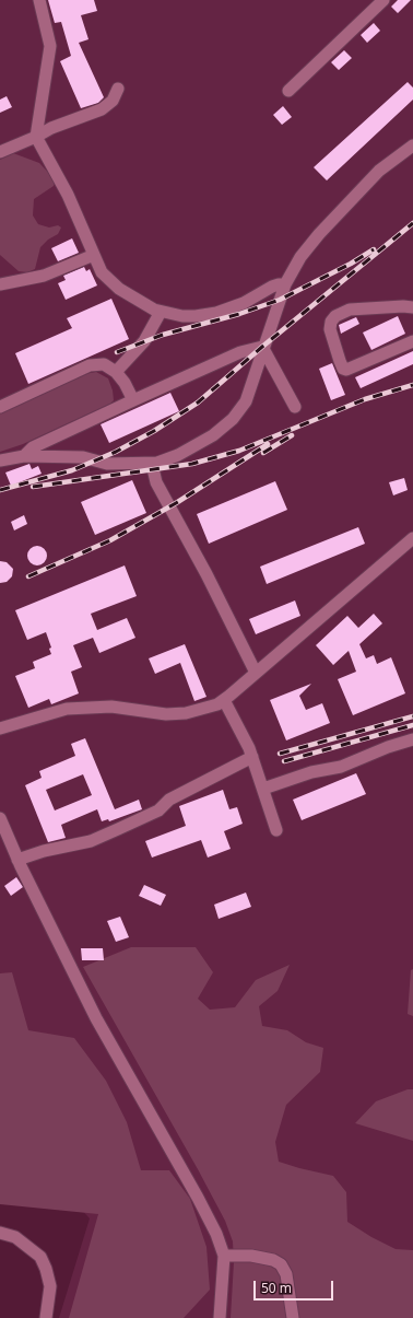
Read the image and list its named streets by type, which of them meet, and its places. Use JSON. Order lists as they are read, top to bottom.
{
  "scale_bar": "50 m"
}
